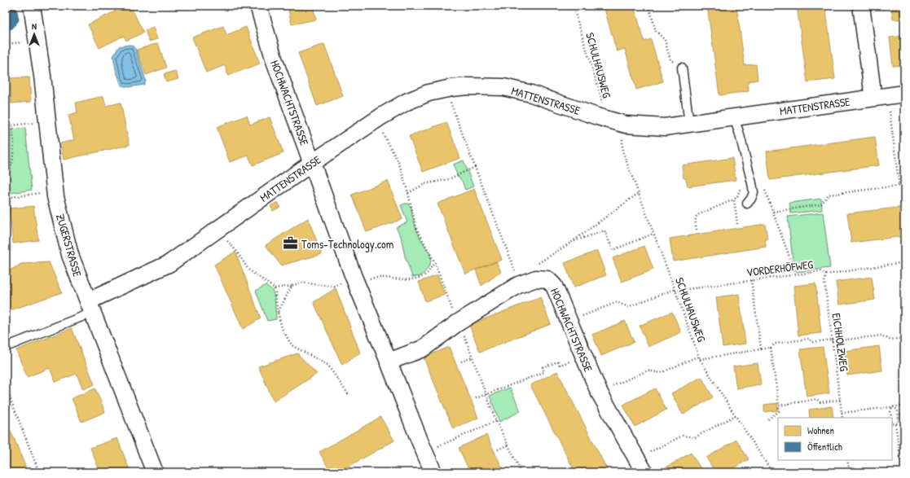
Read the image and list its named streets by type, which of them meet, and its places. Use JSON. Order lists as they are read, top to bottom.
{
  "streets": {
    "street": ["MATTENSTRASSE", "HOCHWACHTSTRASSE", "ZUGERSTRASSE"],
    "path": ["SCHULHAUSWEG", "VORDERHÖFWEG", "EICHHOLZWEG"]
  },
  "crossings": [
    ["SCHULHAUSWEG", "MATTENSTRASSE"],
    ["SCHULHAUSWEG", "VORDERHÖFWEG"],
    ["MATTENSTRASSE", "HOCHWACHTSTRASSE"],
    ["MATTENSTRASSE", "ZUGERSTRASSE"],
    ["VORDERHÖFWEG", "EICHHOLZWEG"]
  ],
  "places": {
    "office": ["Toms-Technology.com"]
  },
  "legend": ["Wohnen", "Öffentlich"],
  "north": "top"
}
